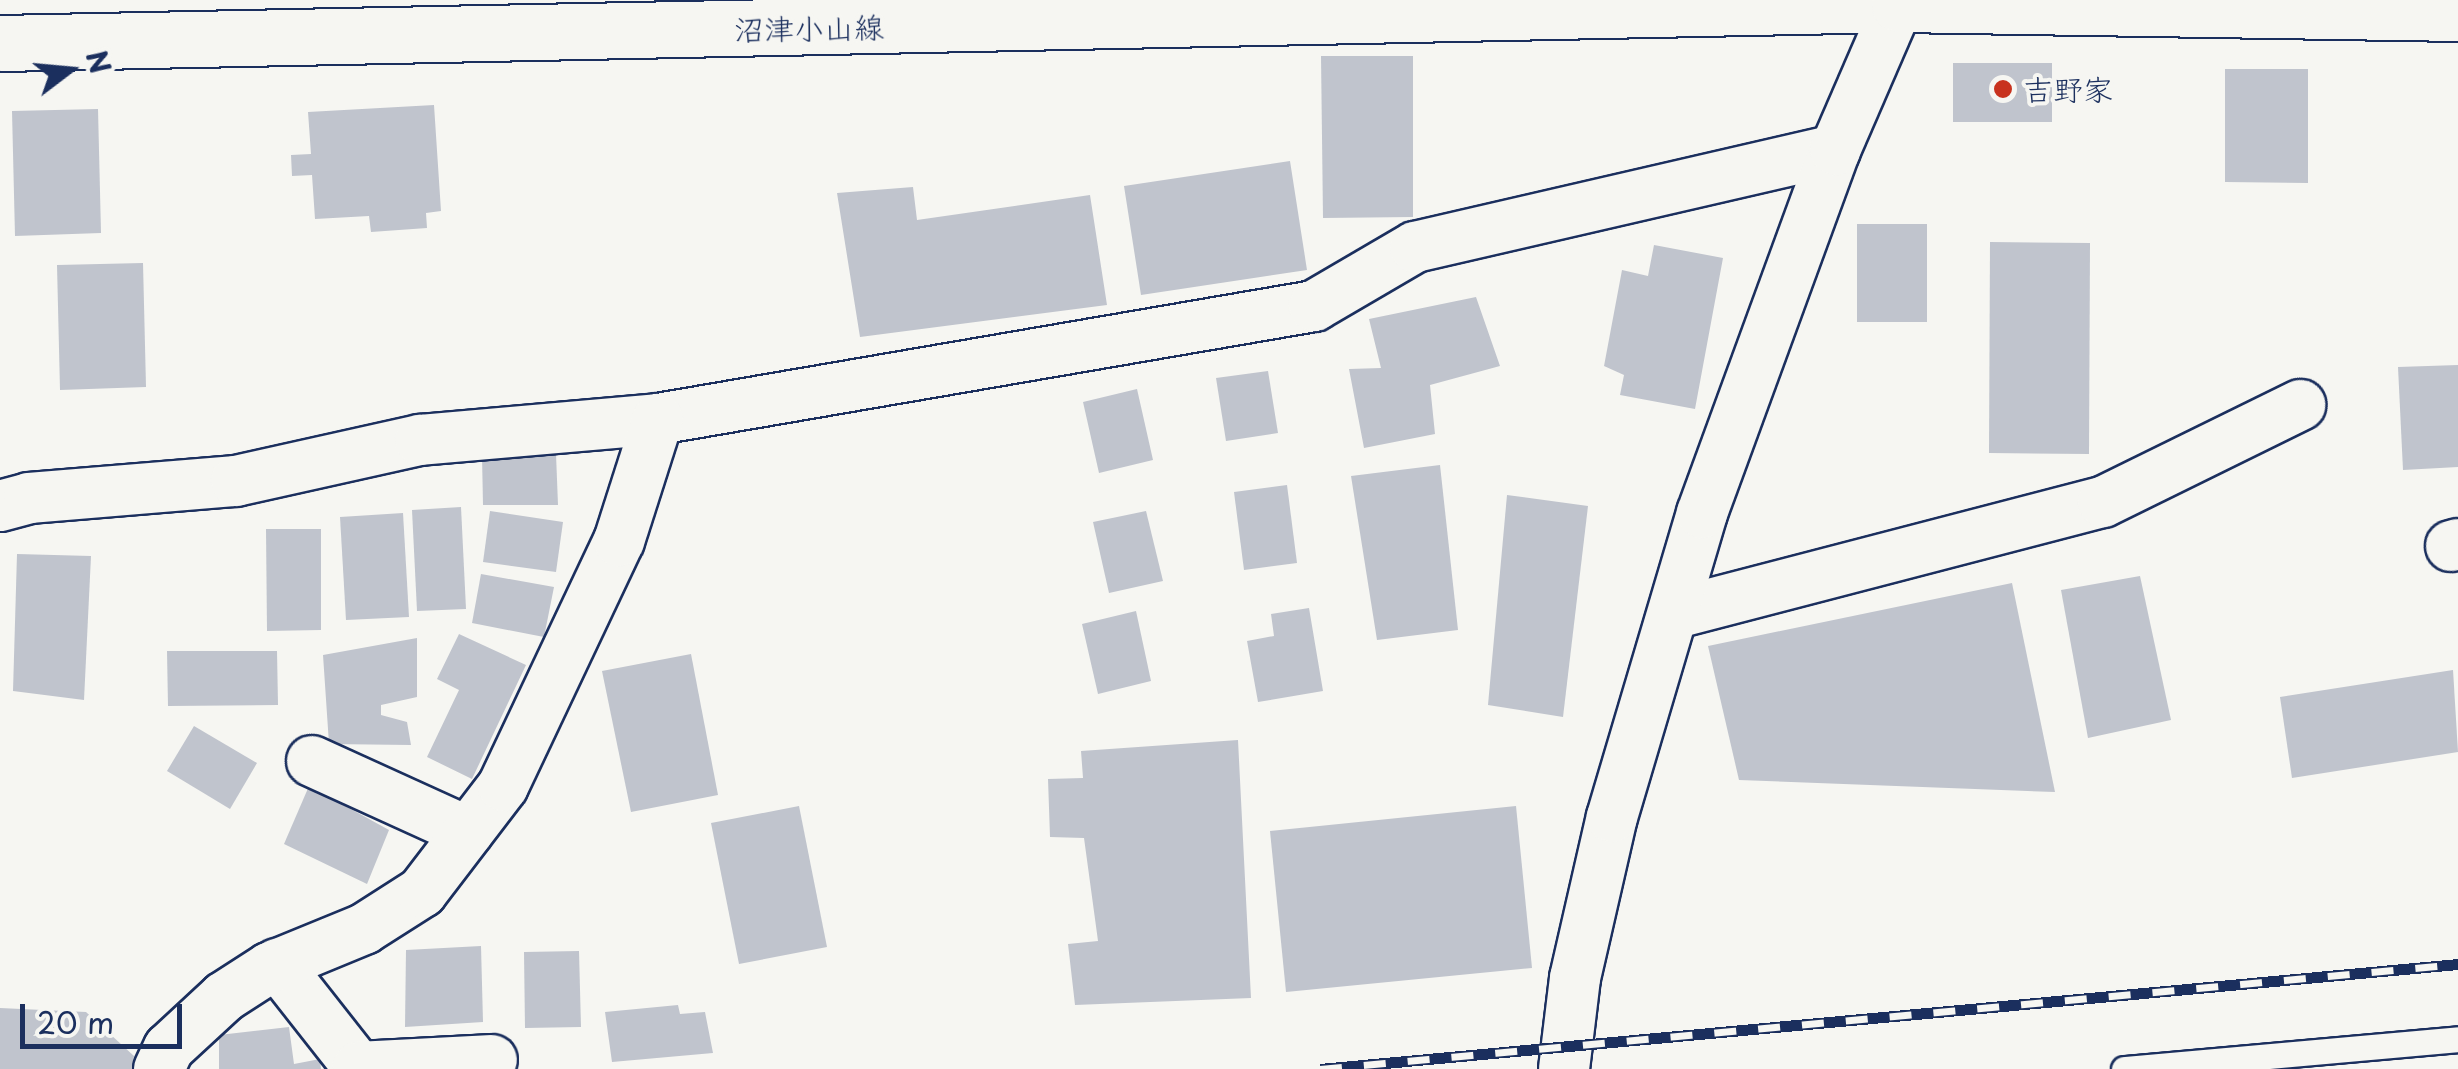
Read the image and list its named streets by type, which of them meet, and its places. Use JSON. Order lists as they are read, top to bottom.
{
  "streets": {
    "main road": ["沼津小山線"]
  },
  "places": ["吉野家"],
  "scale_bar": "20 m",
  "north": "right"
}
